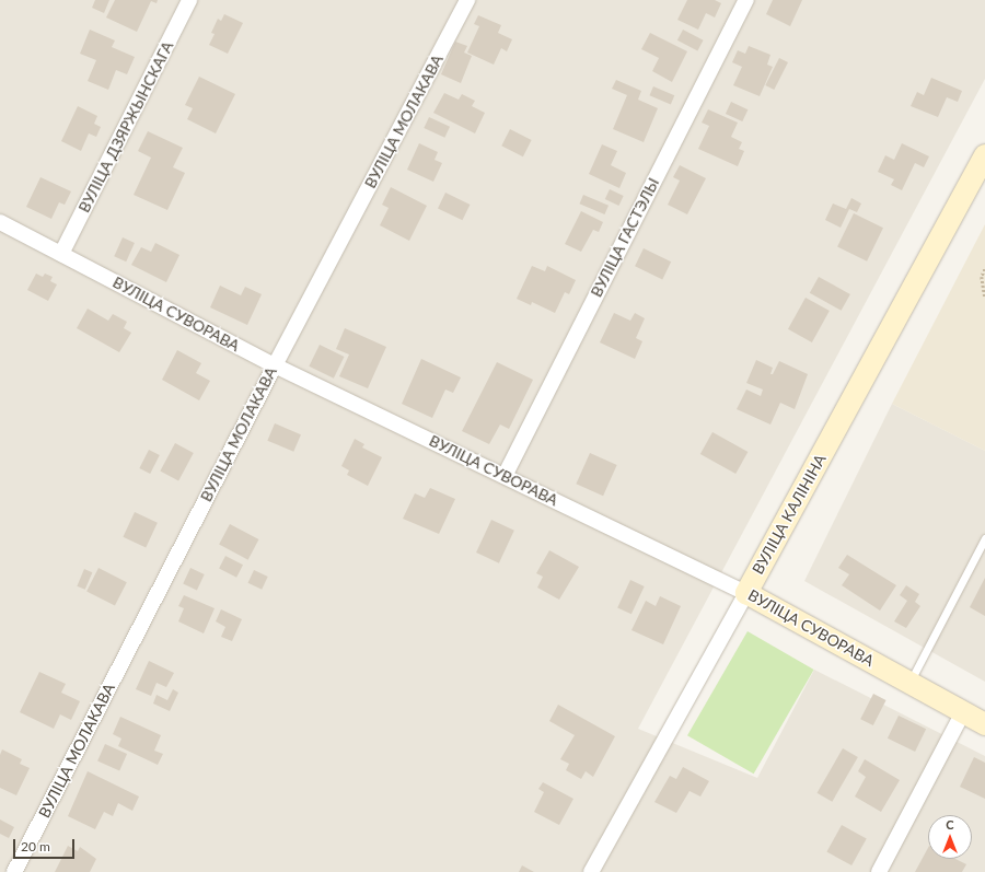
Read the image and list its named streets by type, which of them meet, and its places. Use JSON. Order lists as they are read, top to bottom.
{
  "streets": {
    "main road": ["ВУЛІЦА СУВОРАВА", "ВУЛІЦА КАЛІНІНА"],
    "street": ["ВУЛІЦА МОЛАКАВА", "ВУЛІЦА ДЗЯРЖЫНСКАГА", "ВУЛІЦА ГАСТЭЛЫ"]
  },
  "crossings": [
    ["ВУЛІЦА МОЛАКАВА", "ВУЛІЦА СУВОРАВА"],
    ["ВУЛІЦА ДЗЯРЖЫНСКАГА", "ВУЛІЦА СУВОРАВА"],
    ["ВУЛІЦА ГАСТЭЛЫ", "ВУЛІЦА СУВОРАВА"],
    ["ВУЛІЦА СУВОРАВА", "ВУЛІЦА КАЛІНІНА"]
  ],
  "scale_bar": "20 m",
  "north": "top"
}
